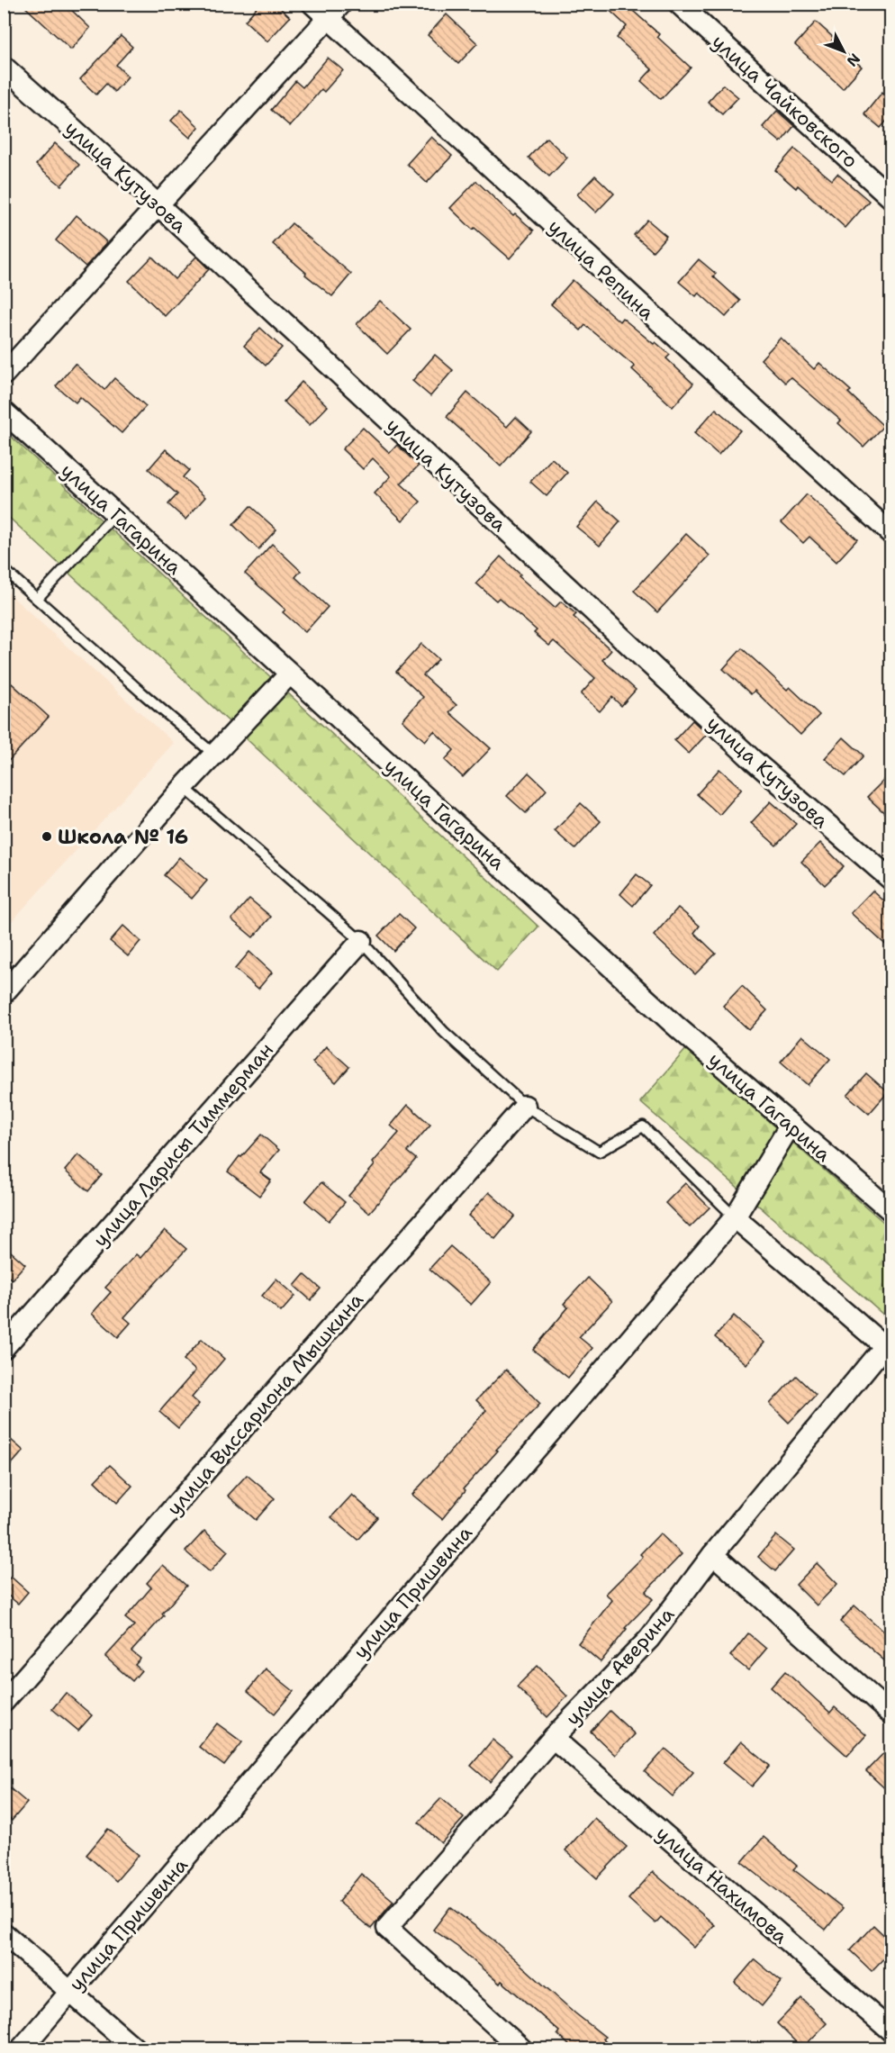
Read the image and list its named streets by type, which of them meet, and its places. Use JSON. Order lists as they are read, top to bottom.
{
  "streets": {
    "street": [
      "улица Чайковского",
      "улица Кутузова",
      "улица Репина",
      "улица Гагарина",
      "улица Ларисы Тиммерман",
      "улица Виссариона Мышкина",
      "улица Пришвина",
      "улица Аверина",
      "улица Нахимова"
    ]
  },
  "crossings": [
    ["улица Гагарина", "улица Пришвина"],
    ["улица Аверина", "улица Нахимова"]
  ],
  "places": ["Школа № 16"],
  "north": "bottom right"
}
